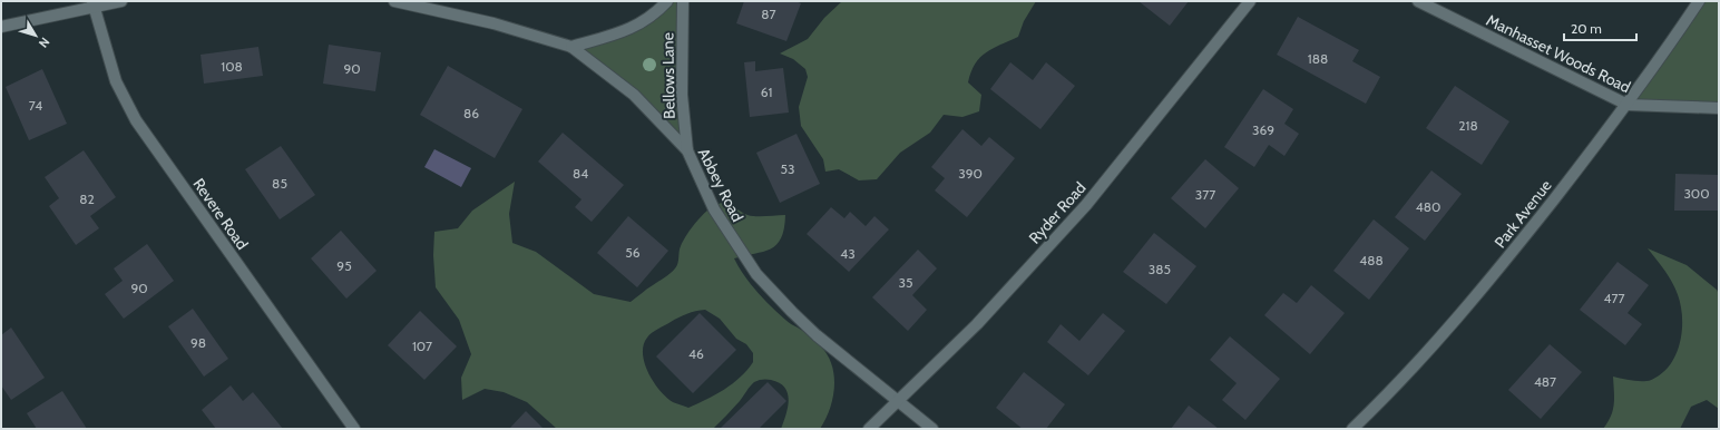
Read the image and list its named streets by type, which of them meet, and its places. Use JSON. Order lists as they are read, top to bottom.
{
  "streets": {
    "street": [
      "Manhasset Woods Road",
      "Bellows Lane",
      "Abbey Road",
      "Ryder Road",
      "Revere Road",
      "Park Avenue"
    ]
  },
  "crossings": [
    ["Manhasset Woods Road", "Park Avenue"],
    ["Bellows Lane", "Abbey Road"],
    ["Abbey Road", "Ryder Road"]
  ],
  "house_numbers": [
    "87",
    "188",
    "108",
    "90",
    "61",
    "74",
    "86",
    "218",
    "369",
    "53",
    "84",
    "390",
    "85",
    "300",
    "377",
    "82",
    "480",
    "56",
    "43",
    "488",
    "95",
    "385",
    "35",
    "90",
    "477",
    "98",
    "107",
    "46",
    "487"
  ],
  "scale_bar": "20 m",
  "north": "bottom right"
}
